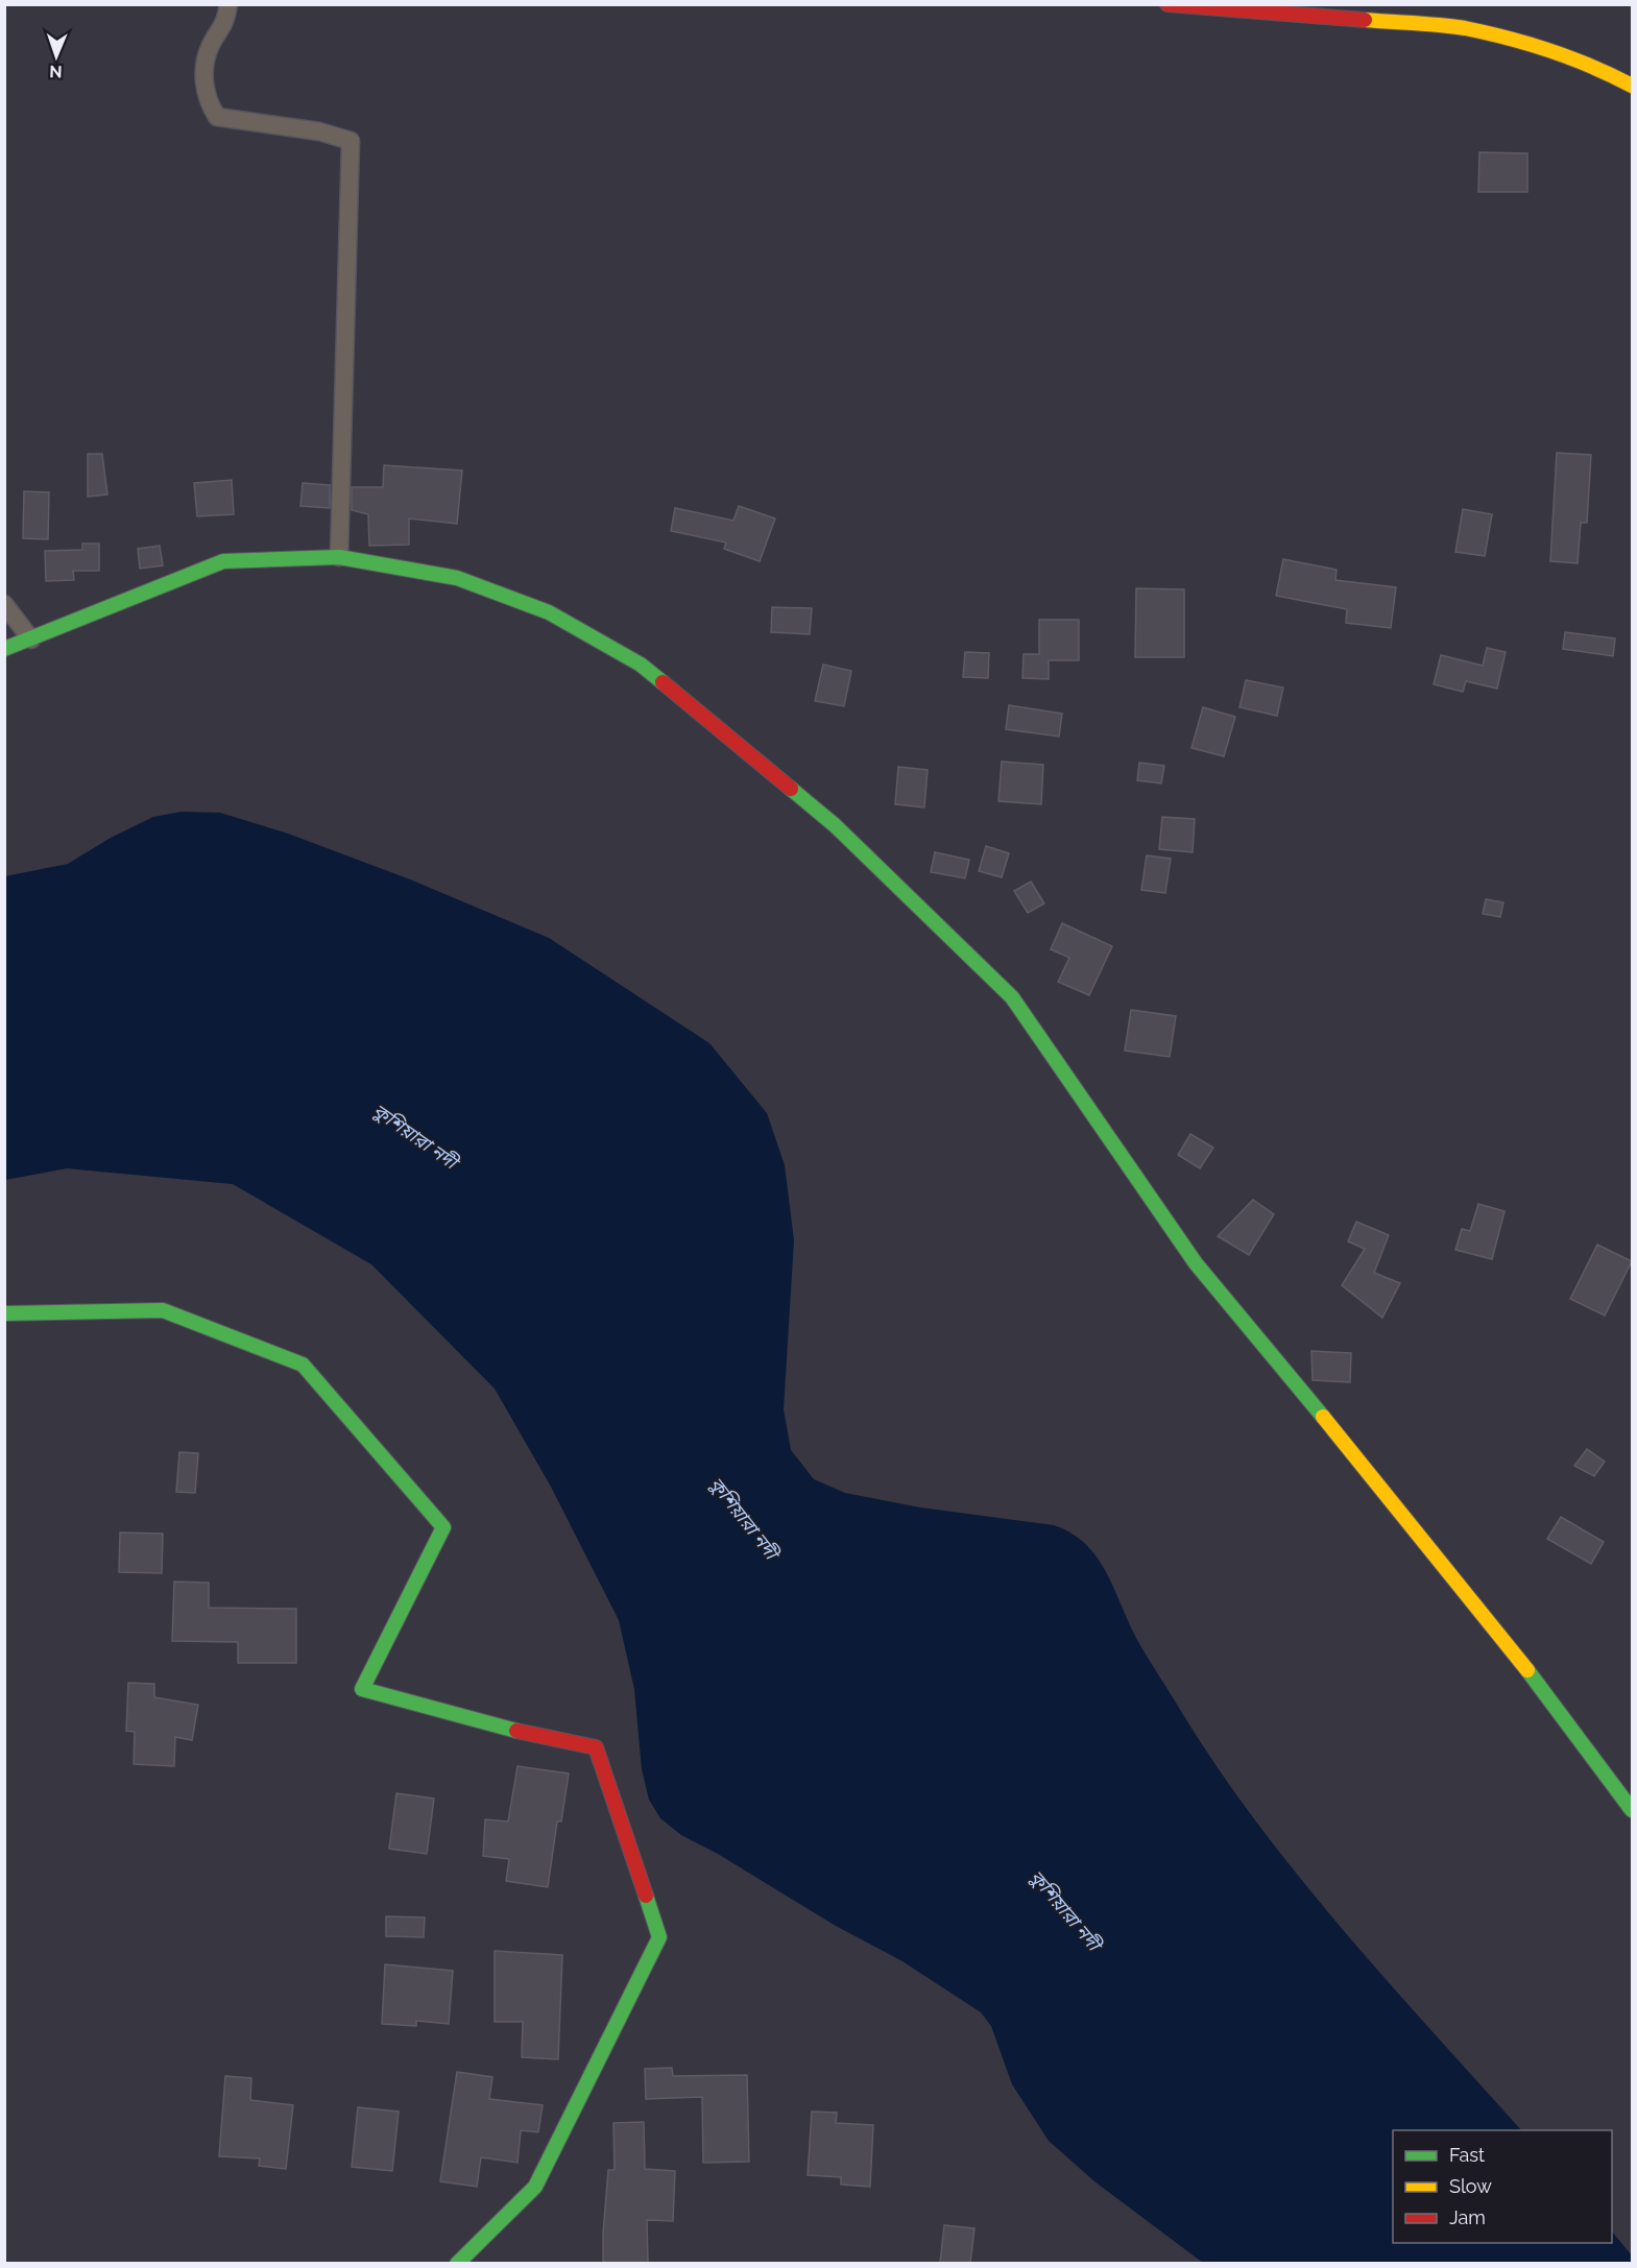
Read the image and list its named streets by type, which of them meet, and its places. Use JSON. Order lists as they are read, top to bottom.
{
  "water": ["কুশিয়ারা নদী"],
  "legend": ["Fast", "Slow", "Jam"],
  "north": "bottom"
}
